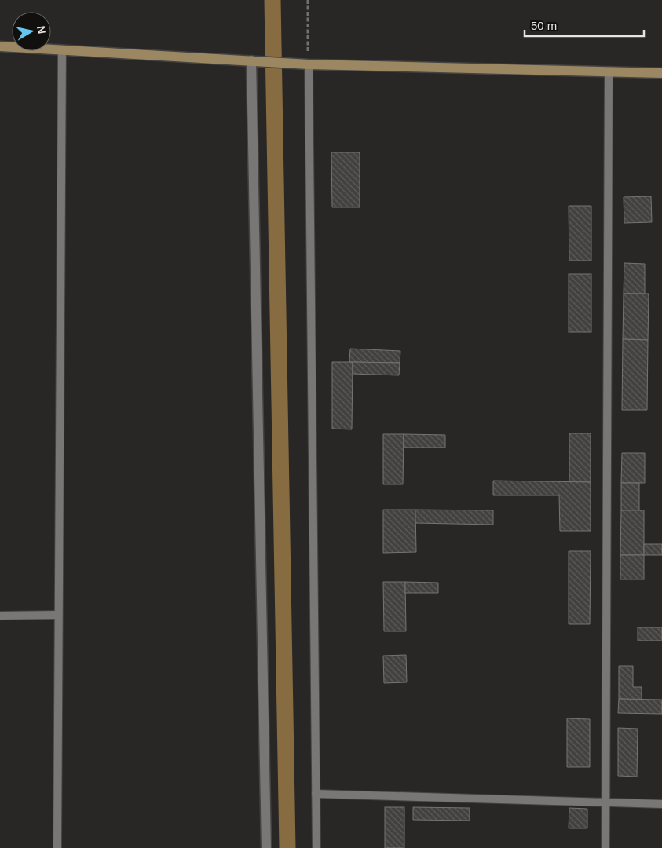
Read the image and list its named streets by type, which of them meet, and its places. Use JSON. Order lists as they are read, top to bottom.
{
  "scale_bar": "50 m",
  "north": "right"
}
